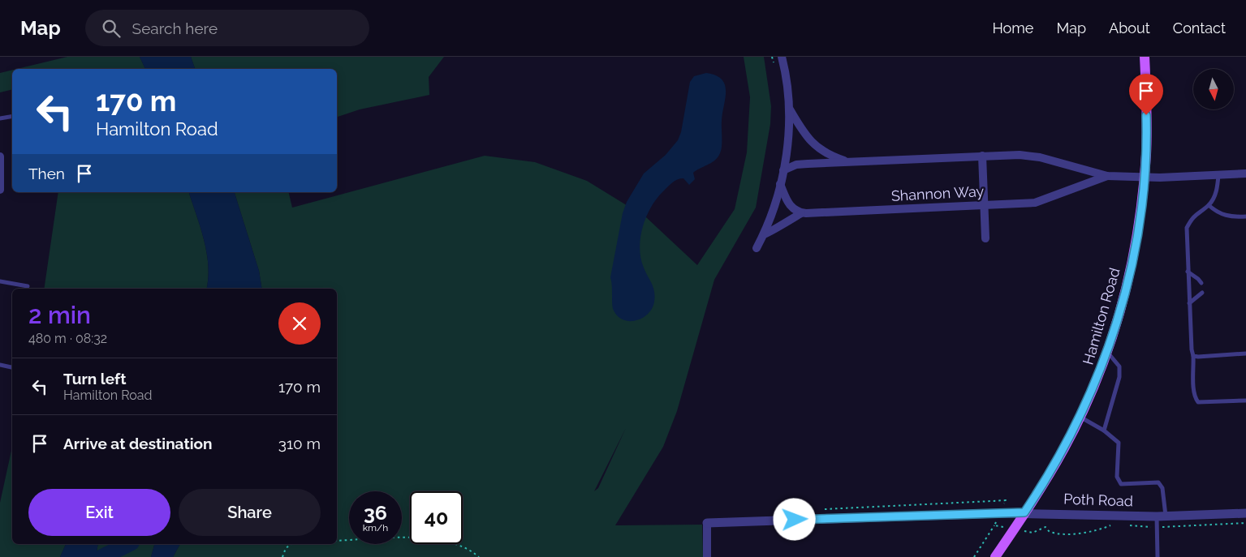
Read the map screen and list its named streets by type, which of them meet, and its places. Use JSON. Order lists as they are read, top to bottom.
{
  "streets": {
    "main road": ["Hamilton Road"],
    "street": ["Shannon Way", "Poth Road"]
  },
  "crossings": [
    ["Shannon Way", "Hamilton Road"],
    ["Hamilton Road", "Poth Road"]
  ],
  "north": "bottom",
  "page": {
    "header": "Map",
    "search": "Search here",
    "nav": [
      "Home",
      "Map",
      "About",
      "Contact"
    ],
    "turn": ["170 m", "Hamilton Road"],
    "then": "Then",
    "heading": ["2 min", "480 m · 08:32"],
    "list": [
      {
        "name": "Turn left",
        "note": "Hamilton Road",
        "value": "170 m"
      },
      {
        "name": "Arrive at destination",
        "value": "310 m"
      }
    ],
    "buttons": ["Exit", "Share"],
    "speed": "36 km/h",
    "limit": "40"
  }
}
